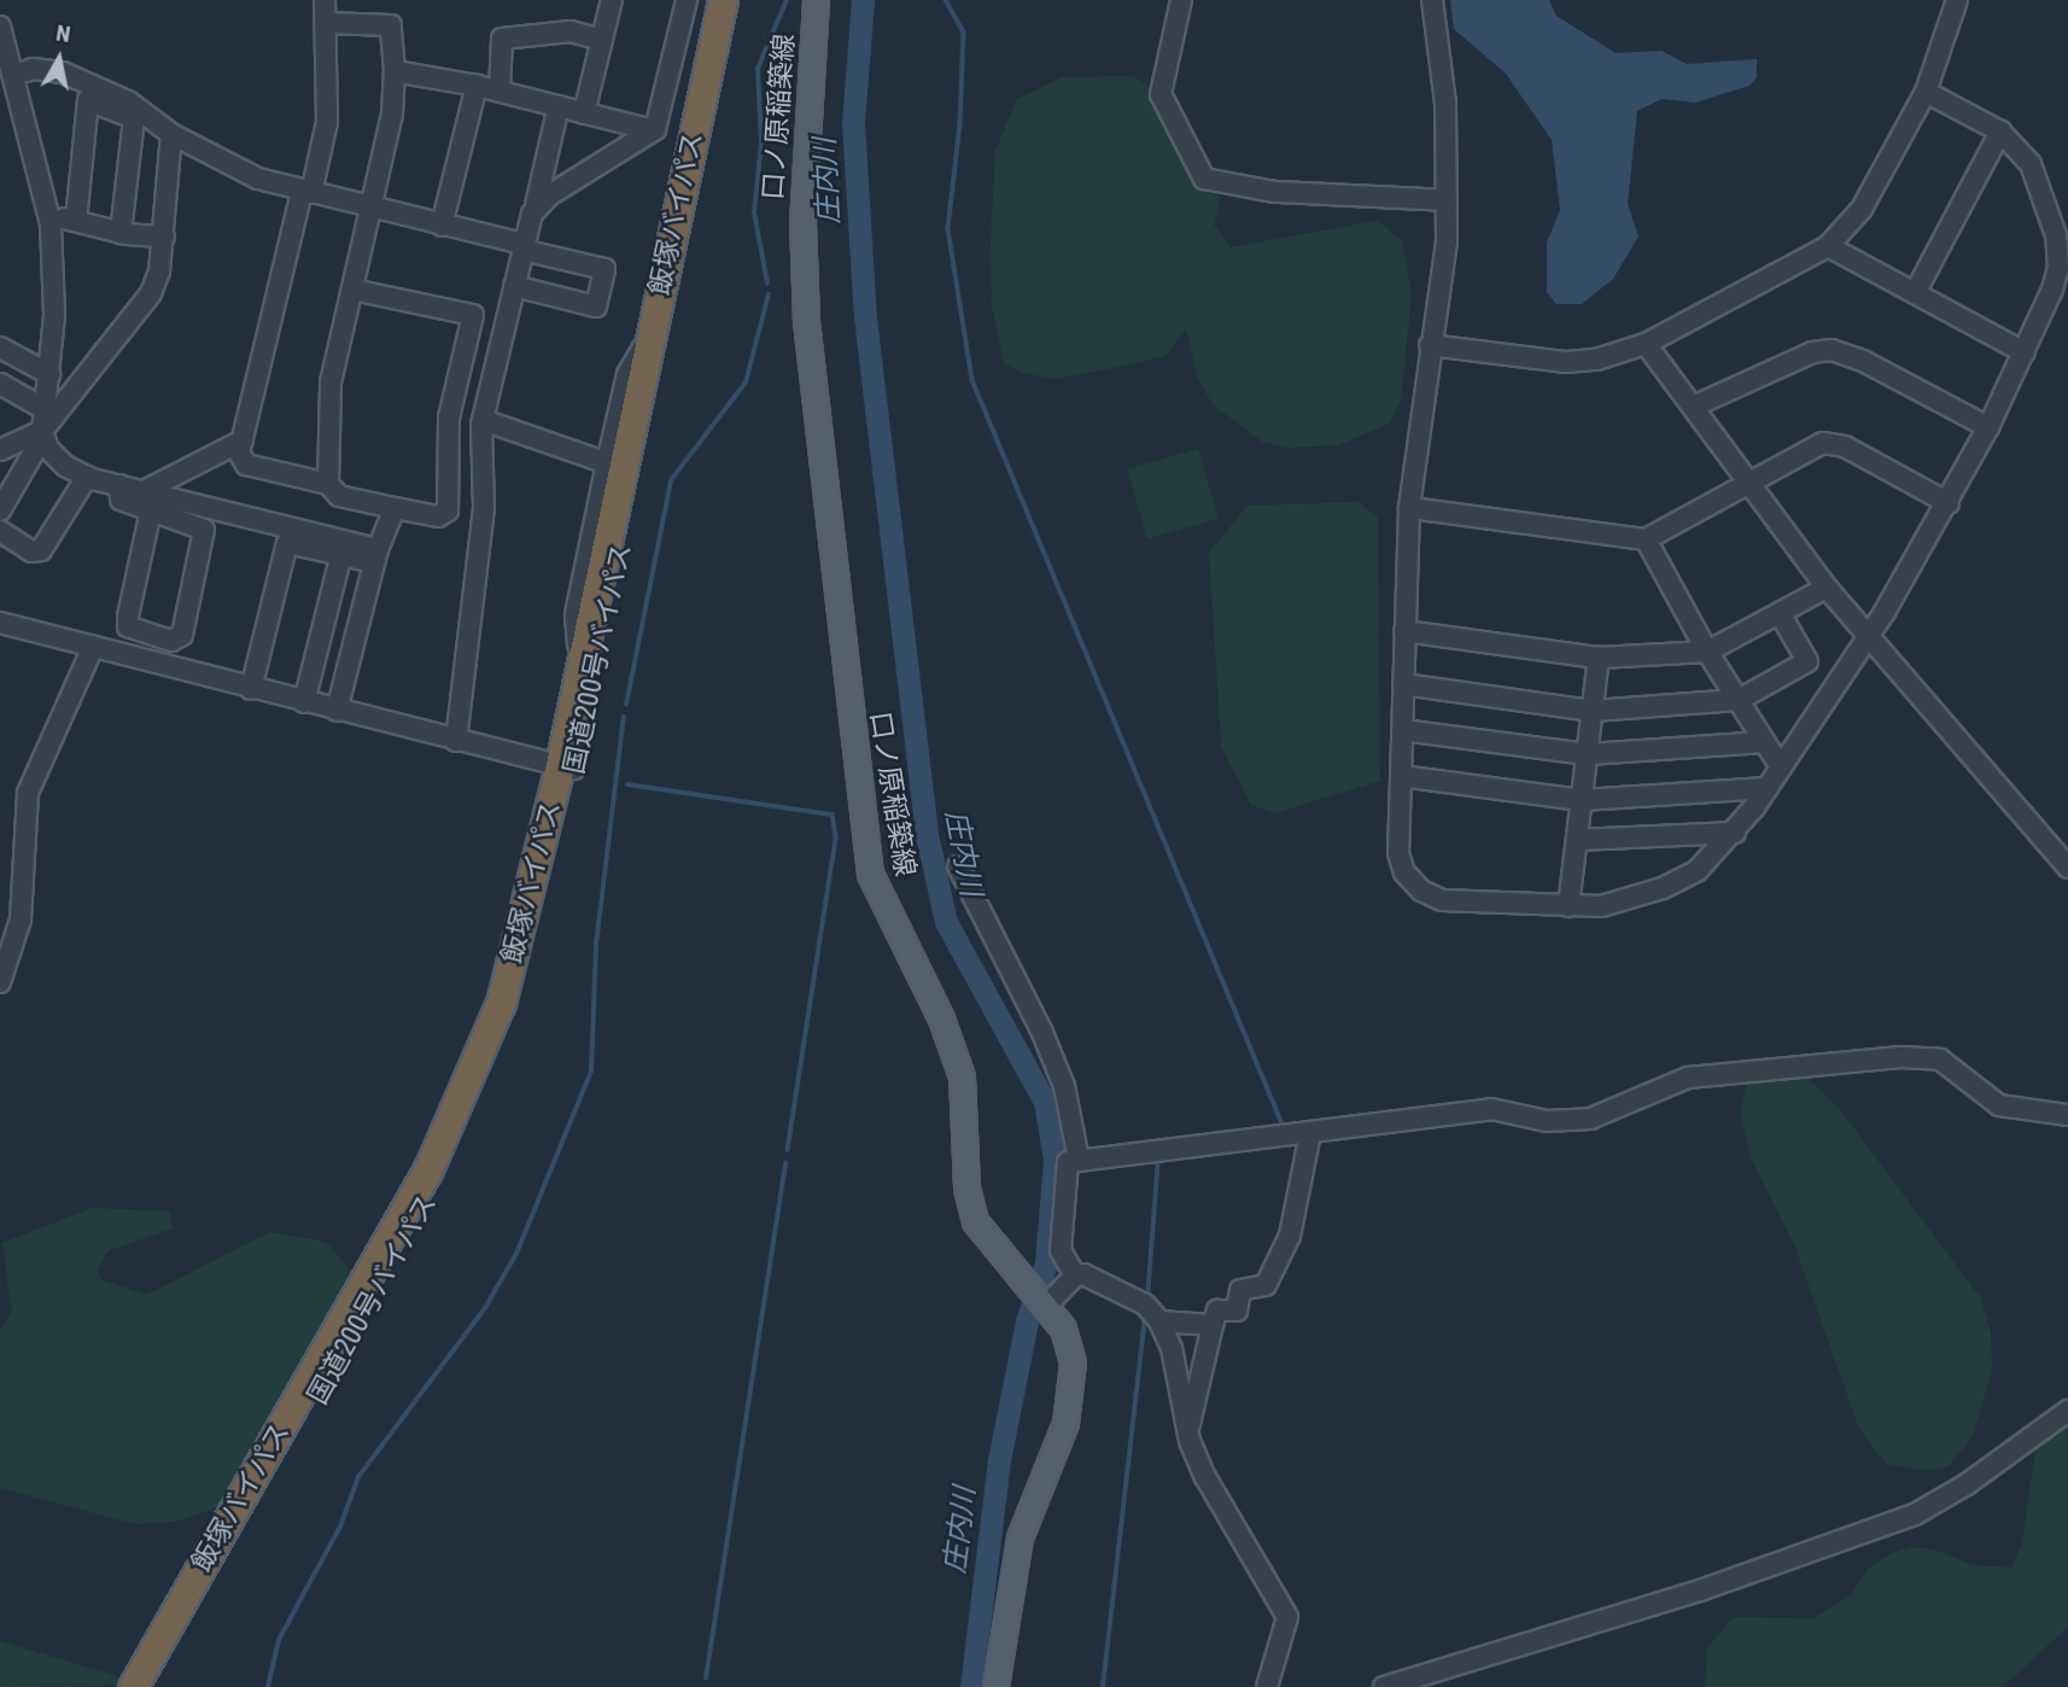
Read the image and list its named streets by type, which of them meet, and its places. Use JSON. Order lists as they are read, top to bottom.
{
  "streets": {
    "highway": ["飯塚バイパス", "国道200号バイパス"],
    "main road": ["口ノ原稲築線"]
  },
  "crossings": [
    ["飯塚バイパス", "国道200号バイパス"]
  ],
  "water": ["庄内川"],
  "north": "top"
}
